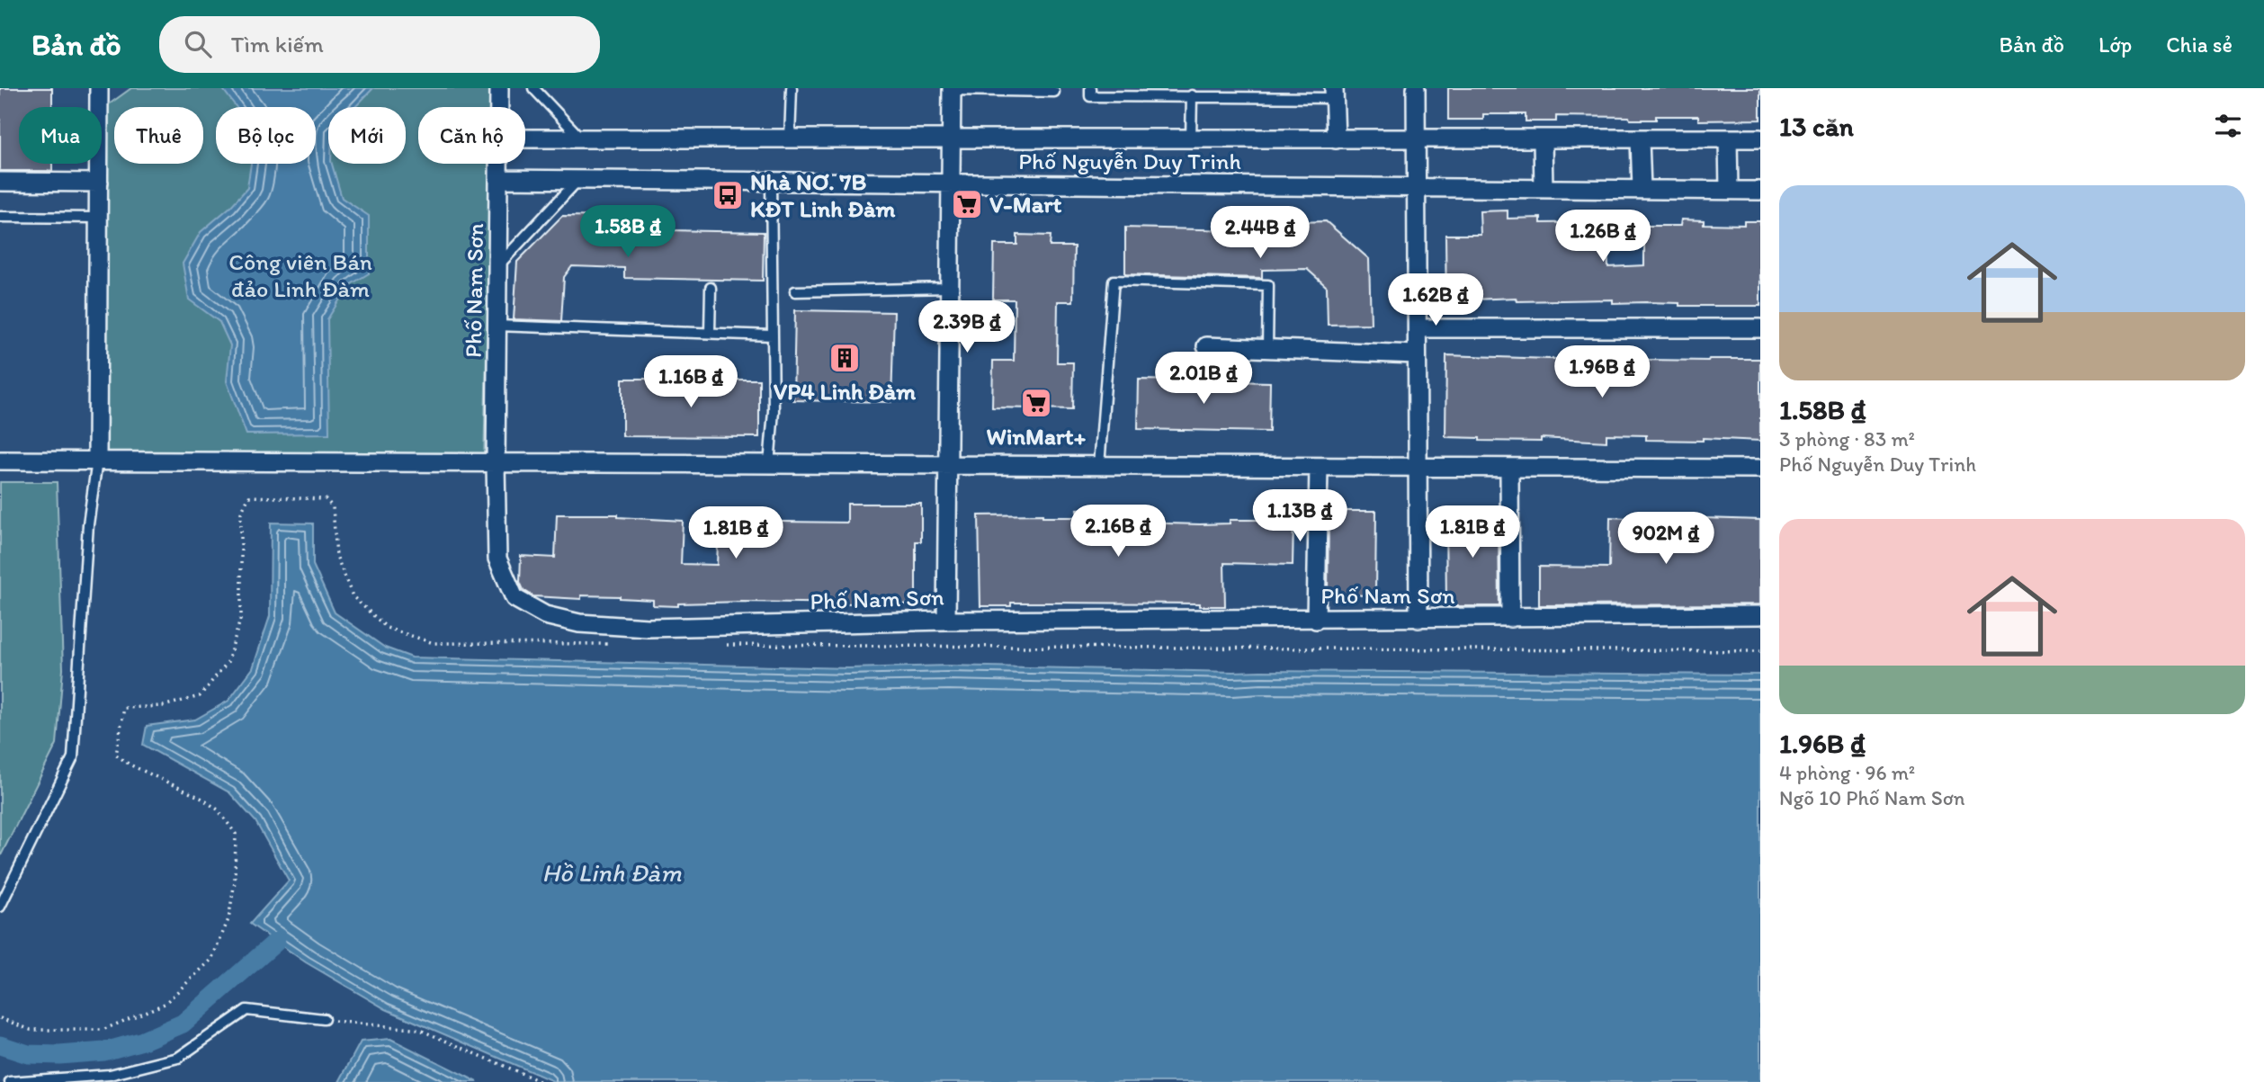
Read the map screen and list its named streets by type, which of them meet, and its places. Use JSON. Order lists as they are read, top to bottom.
{
  "streets": {
    "street": ["Phố Nguyễn Duy Trinh", "Phố Nam Sơn"]
  },
  "crossings": [
    ["Phố Nguyễn Duy Trinh", "Phố Nam Sơn"]
  ],
  "water": ["Hồ Linh Đàm"],
  "parks": ["Công viên Bán đảo Linh Đàm"],
  "places": {
    "bus stop": ["Nhà NƠ. 7B KĐT Linh Đàm"],
    "supermarket": ["V-Mart", "WinMart+"],
    "building": ["VP4 Linh Đàm"]
  },
  "page": {
    "header": "Bản đồ",
    "search": "Tìm kiếm",
    "nav": ["Bản đồ", "Lớp", "Chia sẻ"],
    "heading": "13 căn",
    "chip": [
      "Mua",
      "Thuê",
      "Bộ lọc",
      "Mới",
      "Căn hộ"
    ],
    "list": [
      {
        "name": "1.58B ₫",
        "note": "3 phòng · 83 m² · Phố Nguyễn Duy Trinh"
      },
      {
        "name": "1.96B ₫",
        "note": "4 phòng · 96 m² · Ngõ 10 Phố Nam Sơn"
      }
    ],
    "price": [
      "1.58B ₫",
      "2.44B ₫",
      "1.26B ₫",
      "1.62B ₫",
      "2.39B ₫",
      "1.96B ₫",
      "2.01B ₫",
      "1.16B ₫",
      "1.13B ₫",
      "2.16B ₫",
      "1.81B ₫",
      "1.81B ₫",
      "902M ₫"
    ]
  }
}
